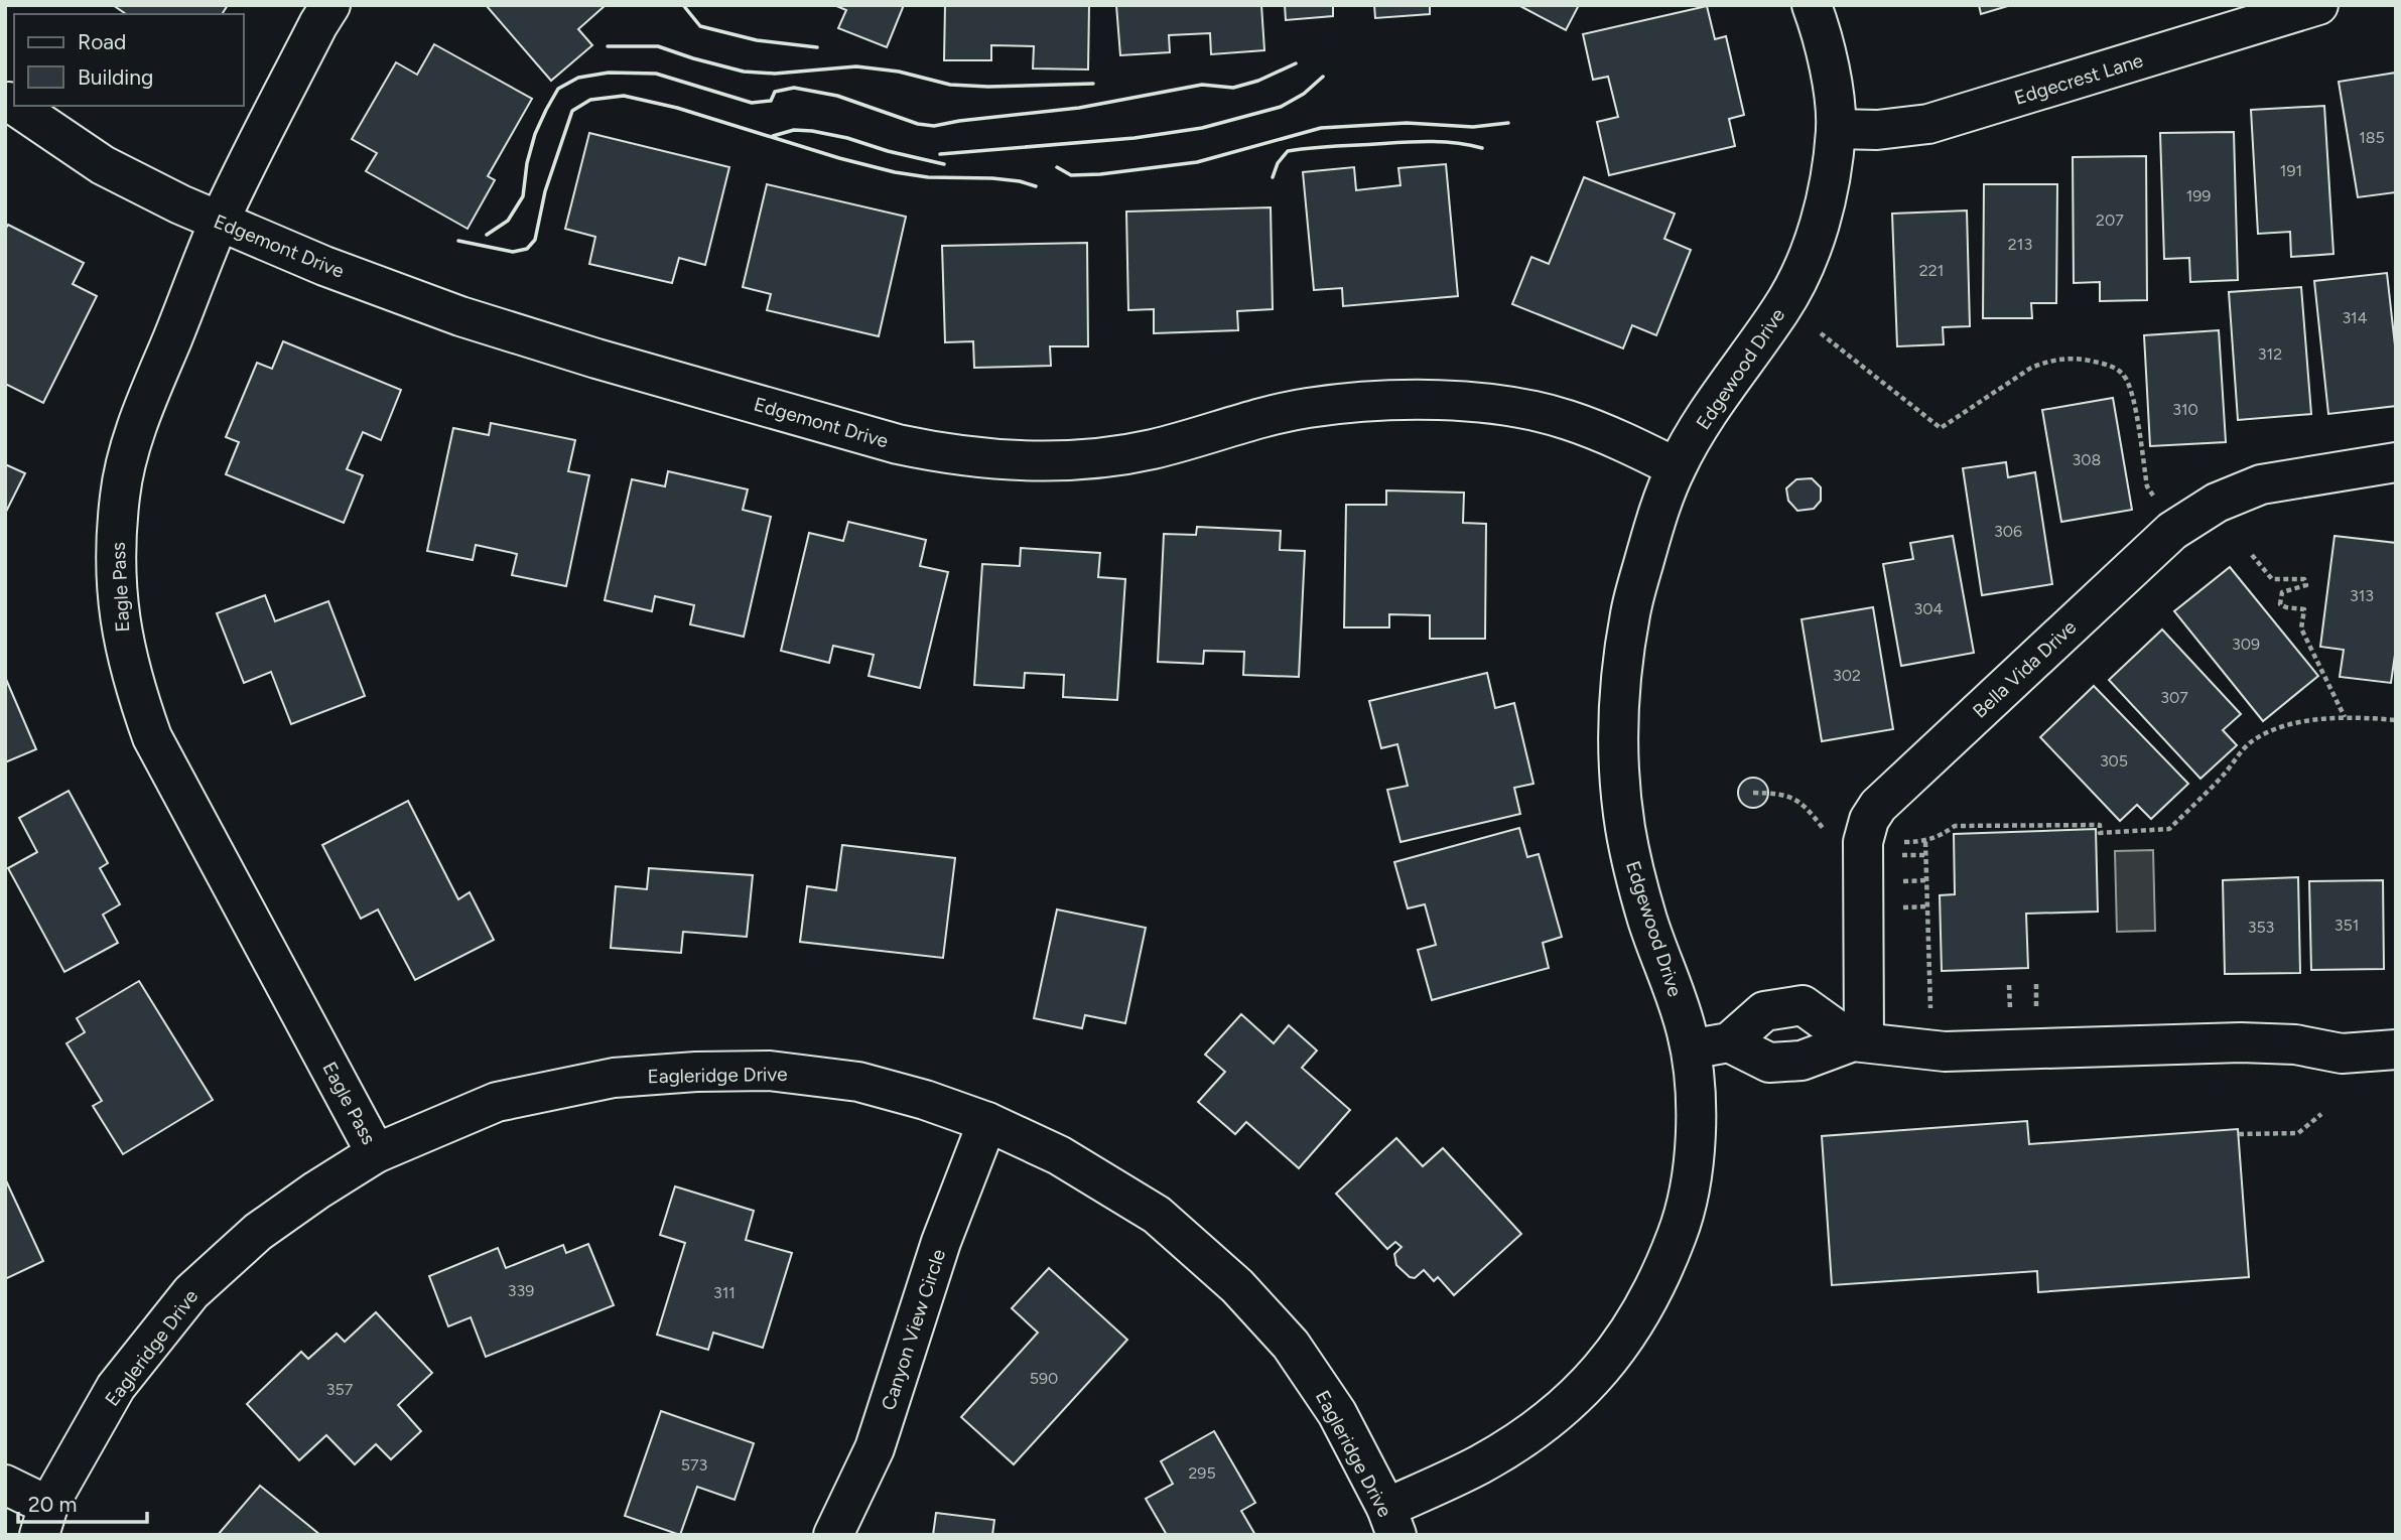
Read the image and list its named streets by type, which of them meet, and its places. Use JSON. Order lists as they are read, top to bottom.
{
  "streets": {
    "street": [
      "Edgecrest Lane",
      "Edgemont Drive",
      "Edgewood Drive",
      "Eagle Pass",
      "Bella Vida Drive",
      "Eagleridge Drive",
      "Canyon View Circle"
    ]
  },
  "crossings": [
    ["Edgecrest Lane", "Edgewood Drive"],
    ["Edgemont Drive", "Edgewood Drive"],
    ["Edgemont Drive", "Eagle Pass"],
    ["Edgewood Drive", "Eagleridge Drive"],
    ["Eagle Pass", "Eagleridge Drive"],
    ["Eagleridge Drive", "Canyon View Circle"]
  ],
  "house_numbers": [
    "185",
    "191",
    "199",
    "207",
    "213",
    "221",
    "314",
    "312",
    "310",
    "308",
    "306",
    "313",
    "304",
    "309",
    "302",
    "307",
    "305",
    "351",
    "353",
    "339",
    "311",
    "590",
    "357",
    "573",
    "295"
  ],
  "legend": ["Road", "Building"],
  "scale_bar": "20 m"
}
